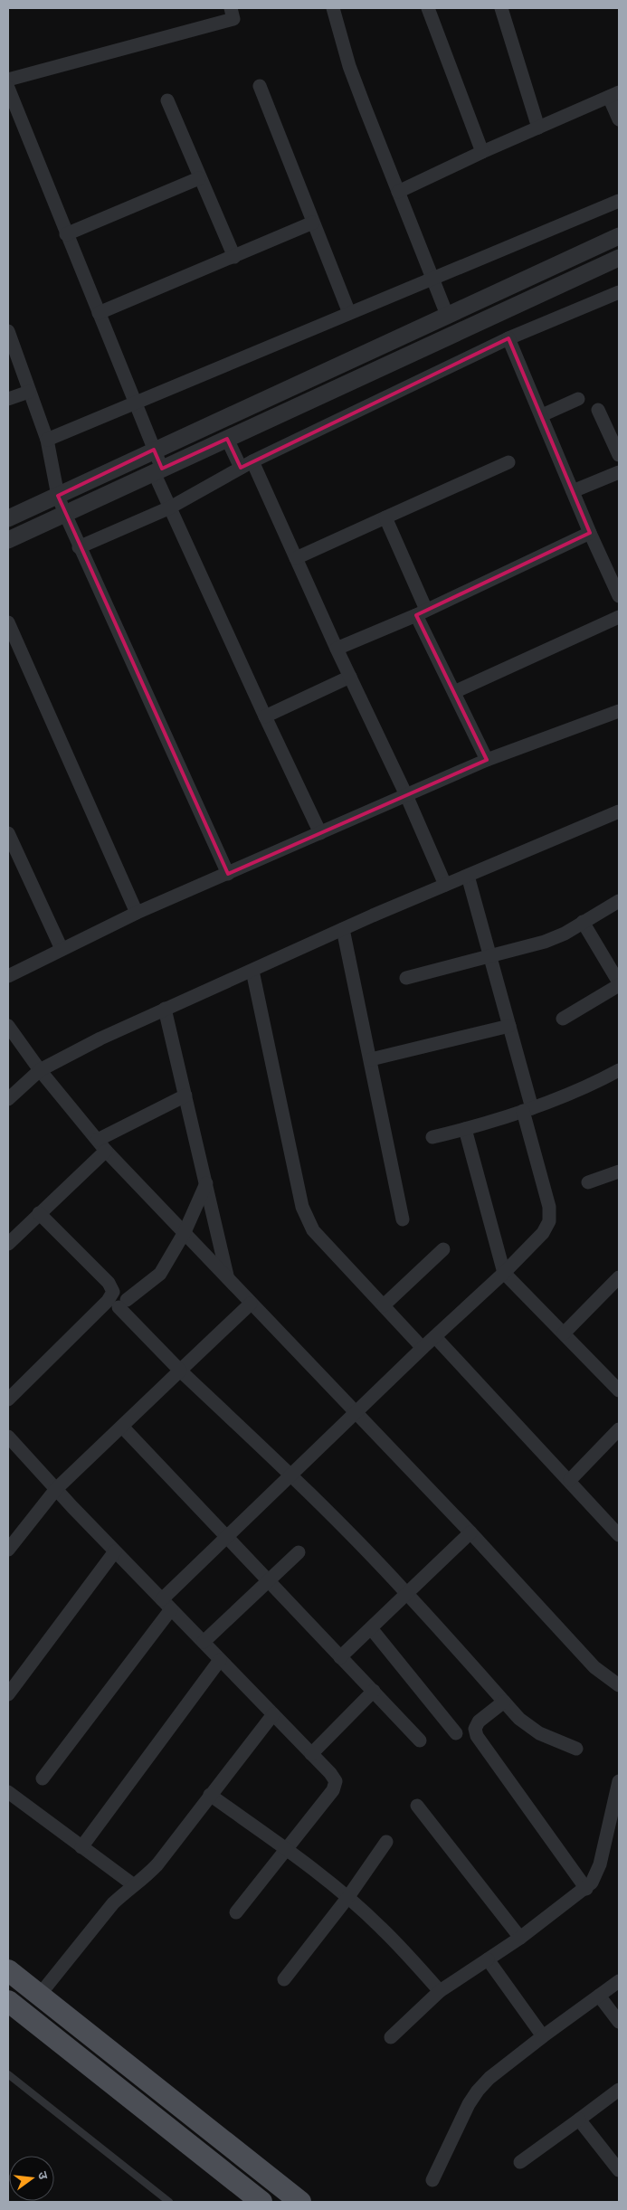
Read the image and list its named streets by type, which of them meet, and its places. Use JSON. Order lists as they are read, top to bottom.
{
  "north": "right"
}
